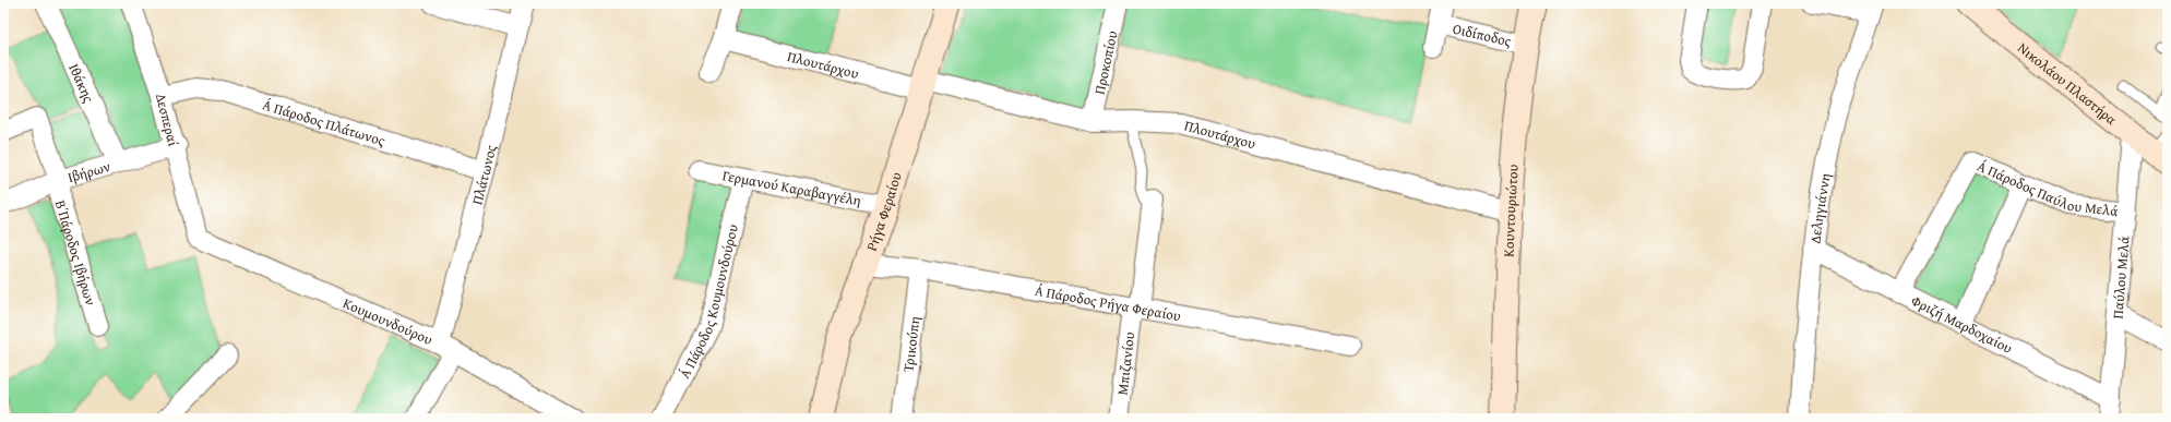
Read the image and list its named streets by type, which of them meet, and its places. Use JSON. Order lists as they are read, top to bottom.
{
  "streets": {
    "street": [
      "Οιδίποδος",
      "Προκοπίου",
      "Πλουτάρχου",
      "Ιθάκης",
      "Νικολάου Πλαστήρα",
      "Δεσπεραί",
      "Α΄ Πάροδος Πλάτωνος",
      "Ιβήρων",
      "Πλάτωνος",
      "Α΄ Πάροδος Παύλου Μελά",
      "Γερμανού Καραβαγγέλη",
      "Δεληγιάννη",
      "Ρήγα Φεραίου",
      "Κουντουριώτου",
      "Β΄ Πάροδος Ιβήρων",
      "Παύλου Μελά",
      "Α΄ Πάροδος Κουμουνδούρου",
      "Α΄ Πάροδος Ρήγα Φεραίου",
      "Κουμουνδούρου",
      "Φριζή Μαρδοχαίου",
      "Τρικούπη",
      "Μπιζανίου"
    ]
  },
  "crossings": [
    ["Οιδίποδος", "Κουντουριώτου"],
    ["Προκοπίου", "Πλουτάρχου"],
    ["Πλουτάρχου", "Ρήγα Φεραίου"],
    ["Πλουτάρχου", "Κουντουριώτου"],
    ["Ιθάκης", "Ιβήρων"],
    ["Νικολάου Πλαστήρα", "Παύλου Μελά"],
    ["Δεσπεραί", "Α΄ Πάροδος Πλάτωνος"],
    ["Δεσπεραί", "Ιβήρων"],
    ["Δεσπεραί", "Κουμουνδούρου"],
    ["Α΄ Πάροδος Πλάτωνος", "Πλάτωνος"],
    ["Ιβήρων", "Β΄ Πάροδος Ιβήρων"],
    ["Πλάτωνος", "Κουμουνδούρου"],
    ["Α΄ Πάροδος Παύλου Μελά", "Παύλου Μελά"],
    ["Α΄ Πάροδος Παύλου Μελά", "Φριζή Μαρδοχαίου"],
    ["Γερμανού Καραβαγγέλη", "Ρήγα Φεραίου"],
    ["Γερμανού Καραβαγγέλη", "Α΄ Πάροδος Κουμουνδούρου"],
    ["Δεληγιάννη", "Φριζή Μαρδοχαίου"],
    ["Ρήγα Φεραίου", "Α΄ Πάροδος Ρήγα Φεραίου"],
    ["Παύλου Μελά", "Φριζή Μαρδοχαίου"],
    ["Α΄ Πάροδος Ρήγα Φεραίου", "Τρικούπη"],
    ["Α΄ Πάροδος Ρήγα Φεραίου", "Μπιζανίου"]
  ]
}
